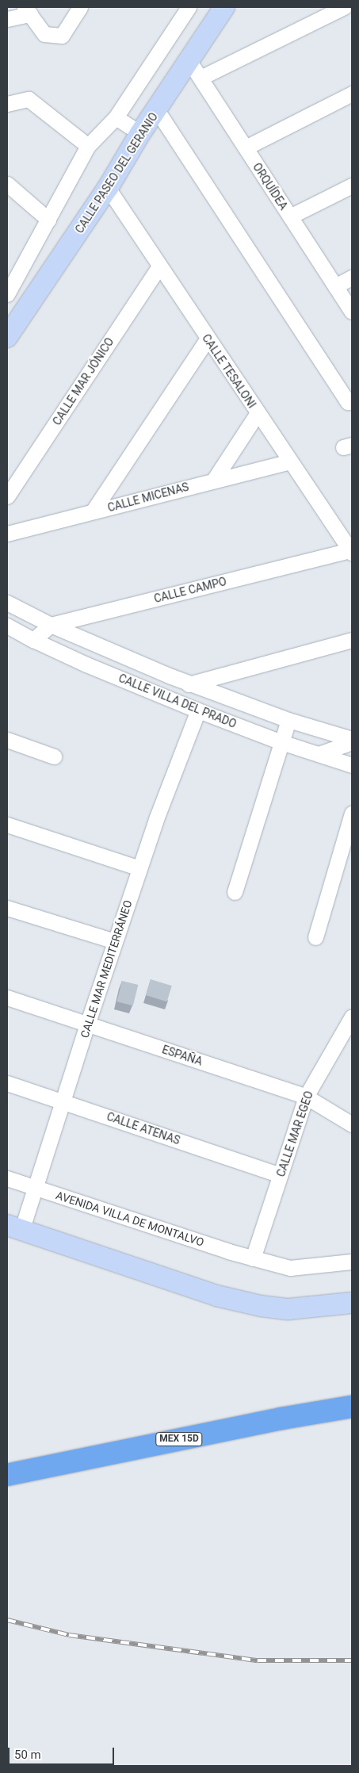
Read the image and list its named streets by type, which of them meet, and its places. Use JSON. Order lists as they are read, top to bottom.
{
  "streets": {
    "highway": ["MEX 15D"],
    "street": [
      "CALLE PASEO DEL GERANIO",
      "ORQUÍDEA",
      "CALLE TESALONI",
      "CALLE MAR JÓNICO",
      "CALLE MICENAS",
      "CALLE CAMPO",
      "CALLE VILLA DEL PRADO",
      "CALLE MAR MEDITERRÁNEO",
      "ESPAÑA",
      "CALLE ATENAS",
      "CALLE MAR EGEO",
      "AVENIDA VILLA DE MONTALVO"
    ]
  },
  "crossings": [
    ["CALLE PASEO DEL GERANIO", "ORQUÍDEA"],
    ["CALLE PASEO DEL GERANIO", "CALLE TESALONI"],
    ["CALLE TESALONI", "CALLE MAR JÓNICO"],
    ["CALLE TESALONI", "CALLE MICENAS"],
    ["CALLE TESALONI", "CALLE CAMPO"],
    ["CALLE CAMPO", "CALLE VILLA DEL PRADO"],
    ["CALLE VILLA DEL PRADO", "CALLE MAR MEDITERRÁNEO"],
    ["CALLE MAR MEDITERRÁNEO", "ESPAÑA"],
    ["CALLE MAR MEDITERRÁNEO", "CALLE ATENAS"],
    ["CALLE MAR MEDITERRÁNEO", "AVENIDA VILLA DE MONTALVO"],
    ["ESPAÑA", "CALLE MAR EGEO"],
    ["CALLE ATENAS", "CALLE MAR EGEO"],
    ["CALLE MAR EGEO", "AVENIDA VILLA DE MONTALVO"]
  ],
  "scale_bar": "50 m"
}
